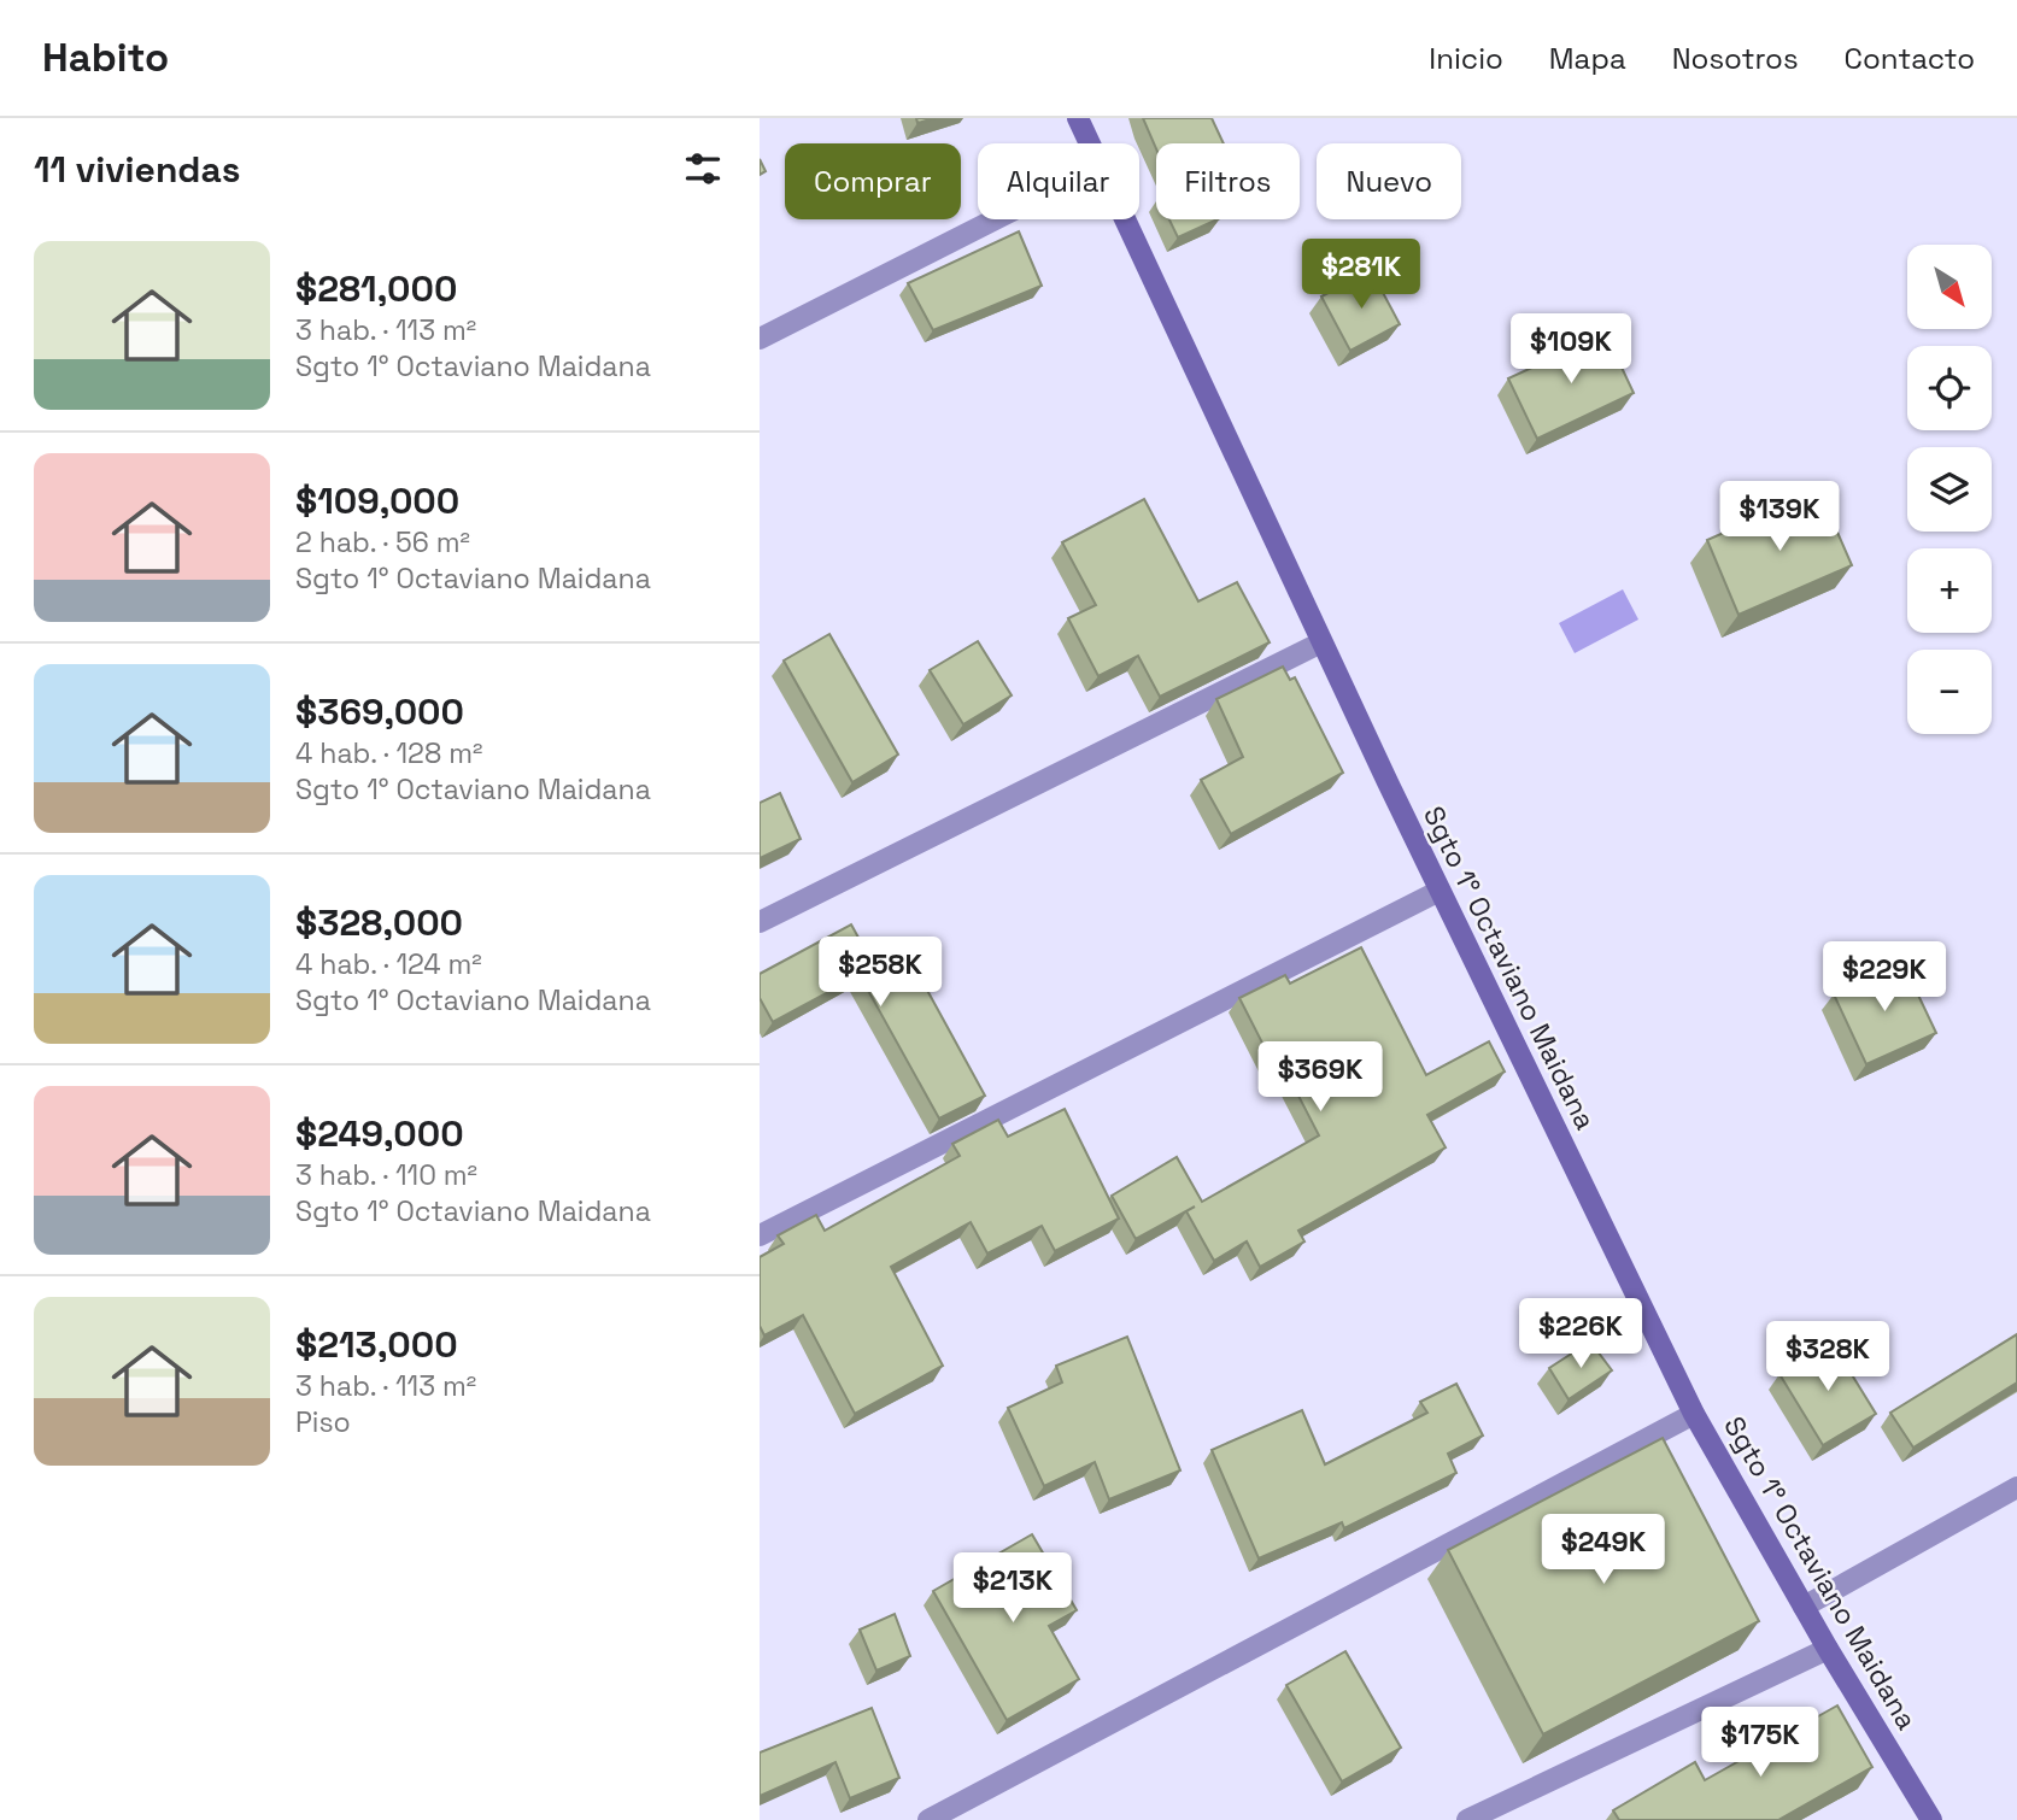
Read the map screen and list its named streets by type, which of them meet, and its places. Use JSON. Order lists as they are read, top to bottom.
{
  "streets": {
    "main road": ["Sgto 1° Octaviano Maidana"]
  },
  "north": "bottom right",
  "page": {
    "header": "Habito",
    "nav": [
      "Inicio",
      "Mapa",
      "Nosotros",
      "Contacto"
    ],
    "heading": "11 viviendas",
    "chip": [
      "Comprar",
      "Alquilar",
      "Filtros",
      "Nuevo"
    ],
    "list": [
      {
        "name": "$281,000",
        "note": "3 hab. · 113 m² · Sgto 1° Octaviano Maidana"
      },
      {
        "name": "$109,000",
        "note": "2 hab. · 56 m² · Sgto 1° Octaviano Maidana"
      },
      {
        "name": "$369,000",
        "note": "4 hab. · 128 m² · Sgto 1° Octaviano Maidana"
      },
      {
        "name": "$328,000",
        "note": "4 hab. · 124 m² · Sgto 1° Octaviano Maidana"
      },
      {
        "name": "$249,000",
        "note": "3 hab. · 110 m² · Sgto 1° Octaviano Maidana"
      },
      {
        "name": "$213,000",
        "note": "3 hab. · 113 m² · Piso"
      }
    ],
    "price": [
      "$281K",
      "$109K",
      "$139K",
      "$258K",
      "$229K",
      "$369K",
      "$226K",
      "$328K",
      "$249K",
      "$213K",
      "$175K"
    ],
    "map_buttons": ["+", "−"]
  }
}
